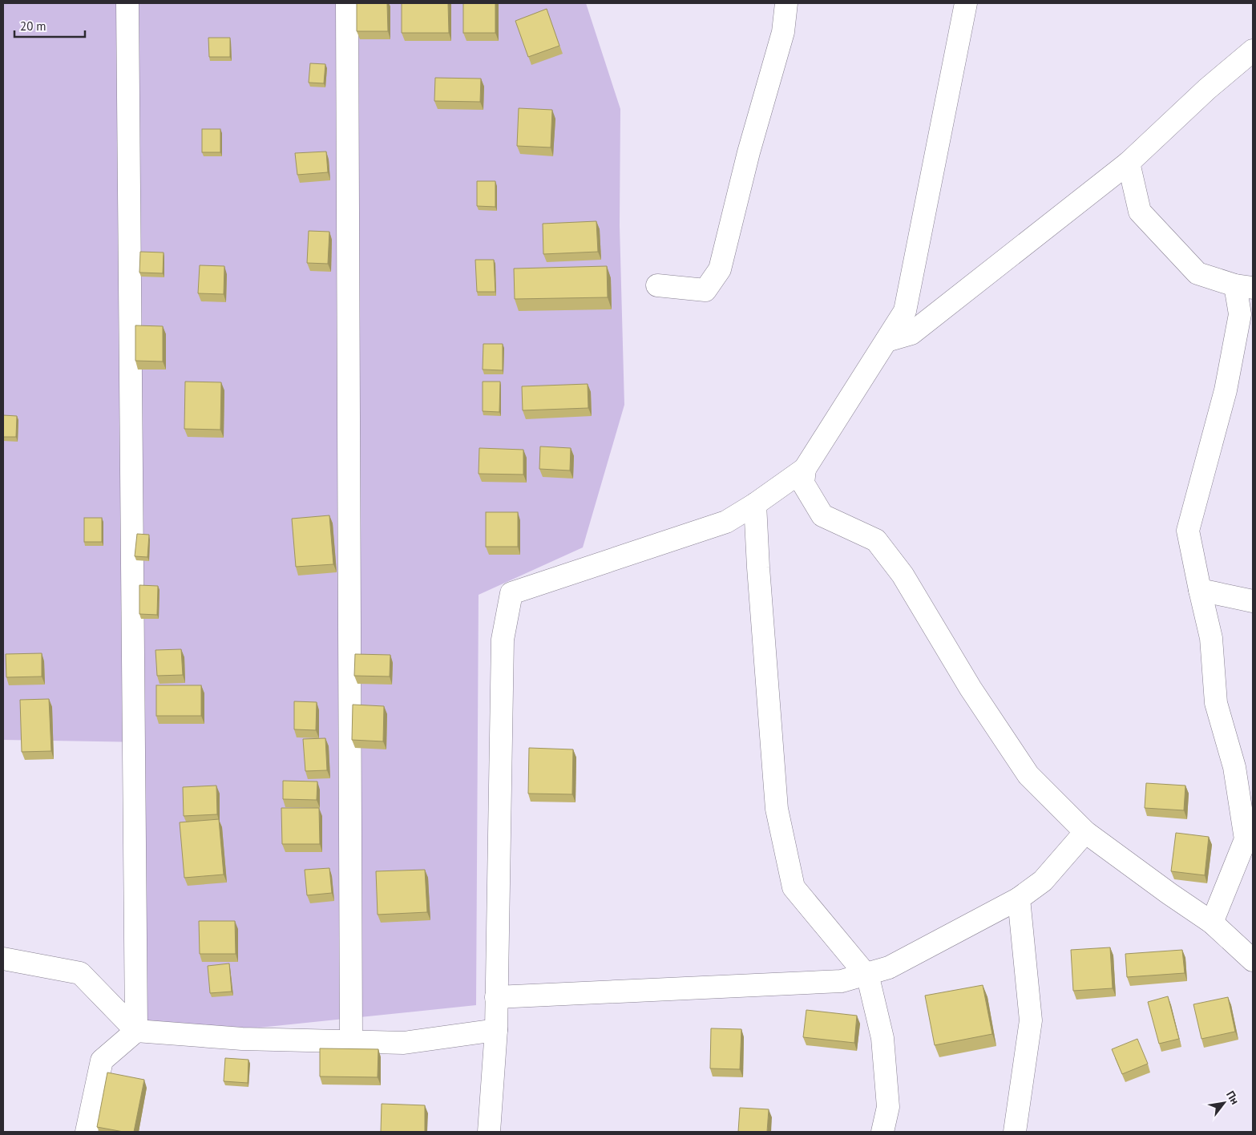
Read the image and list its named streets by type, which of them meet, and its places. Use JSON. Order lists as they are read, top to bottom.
{
  "scale_bar": "20 m",
  "north": "top right"
}
